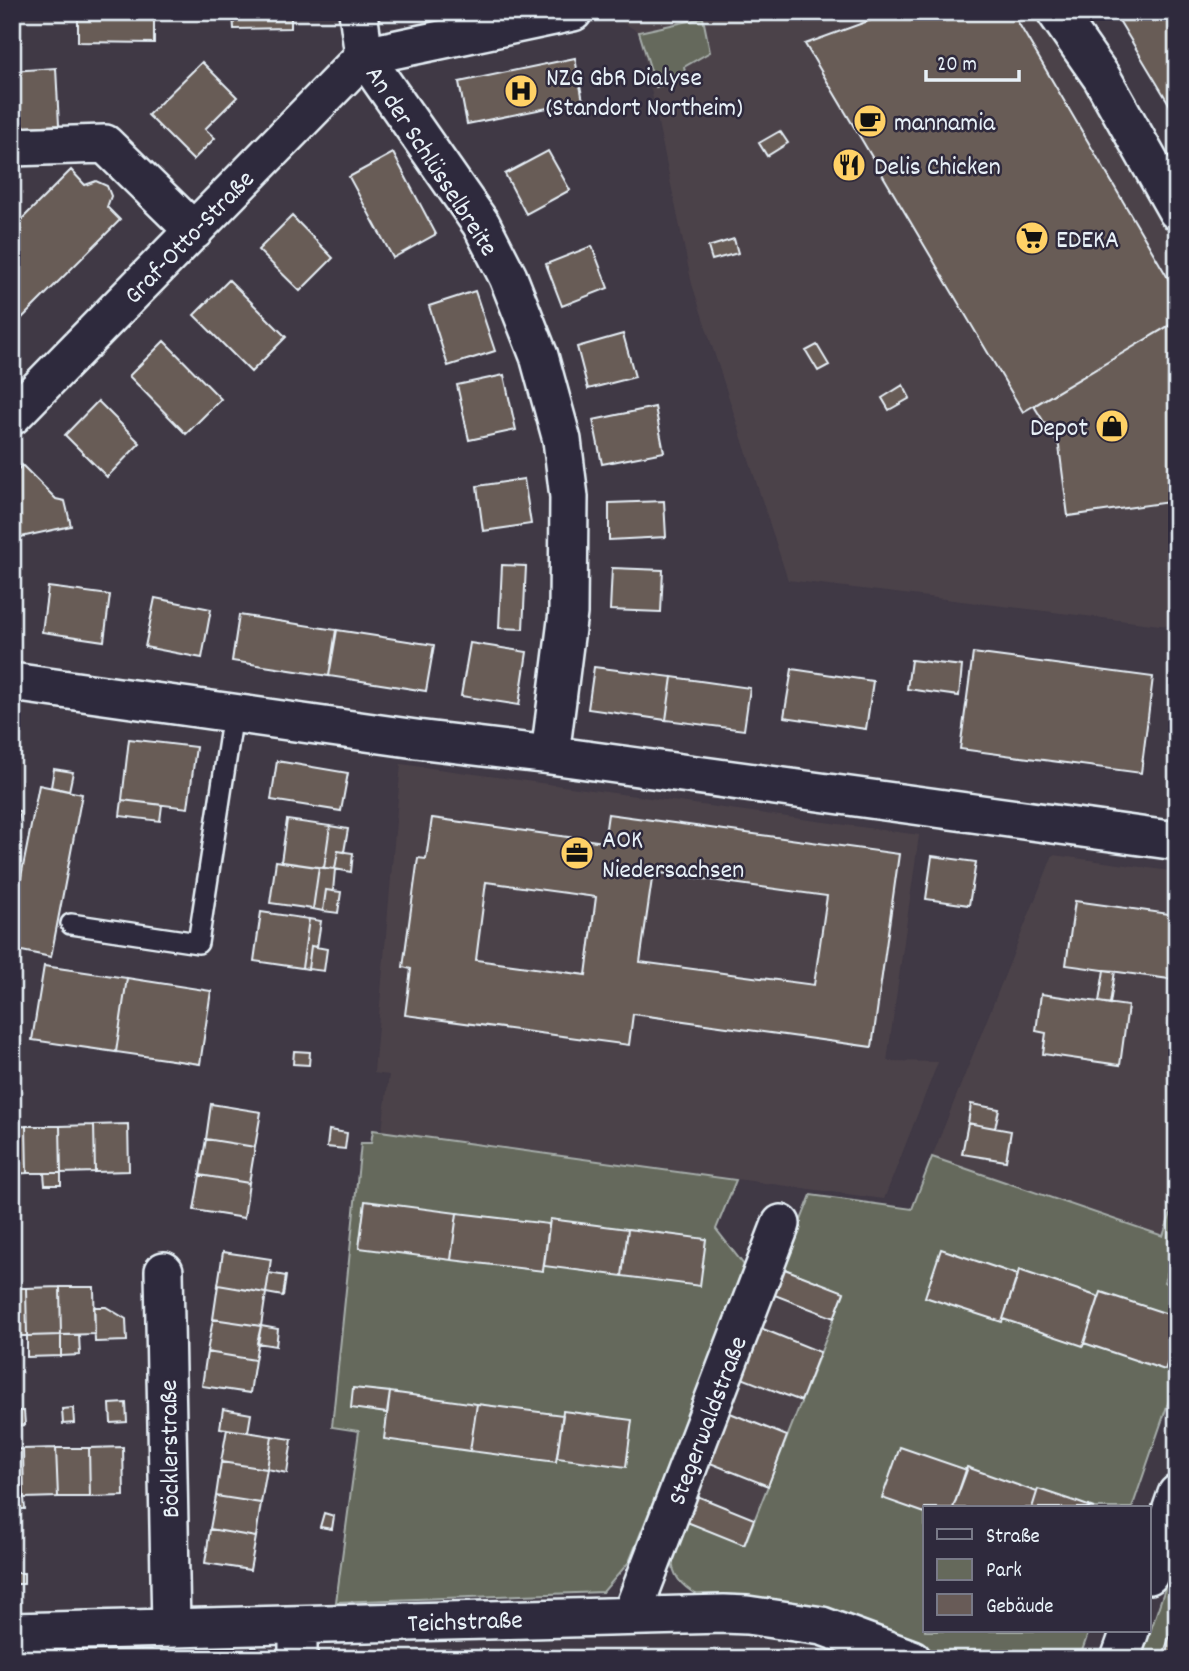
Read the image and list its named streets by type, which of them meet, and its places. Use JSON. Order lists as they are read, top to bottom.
{
  "streets": {
    "street": [
      "An der Schlüsselbreite",
      "Graf-Otto-Straße",
      "Stegerwaldstraße",
      "Böcklerstraße",
      "Teichstraße"
    ]
  },
  "crossings": [
    ["An der Schlüsselbreite", "Graf-Otto-Straße"],
    ["Stegerwaldstraße", "Teichstraße"],
    ["Böcklerstraße", "Teichstraße"]
  ],
  "places": {
    "hospital": ["NZG GbR Dialyse (Standort Northeim)"],
    "cafe": ["mannamia"],
    "restaurant": ["Delis Chicken"],
    "supermarket": ["EDEKA"],
    "shop": ["Depot"],
    "office": ["AOK Niedersachsen"]
  },
  "legend": ["Straße", "Park", "Gebäude"],
  "scale_bar": "20 m"
}
